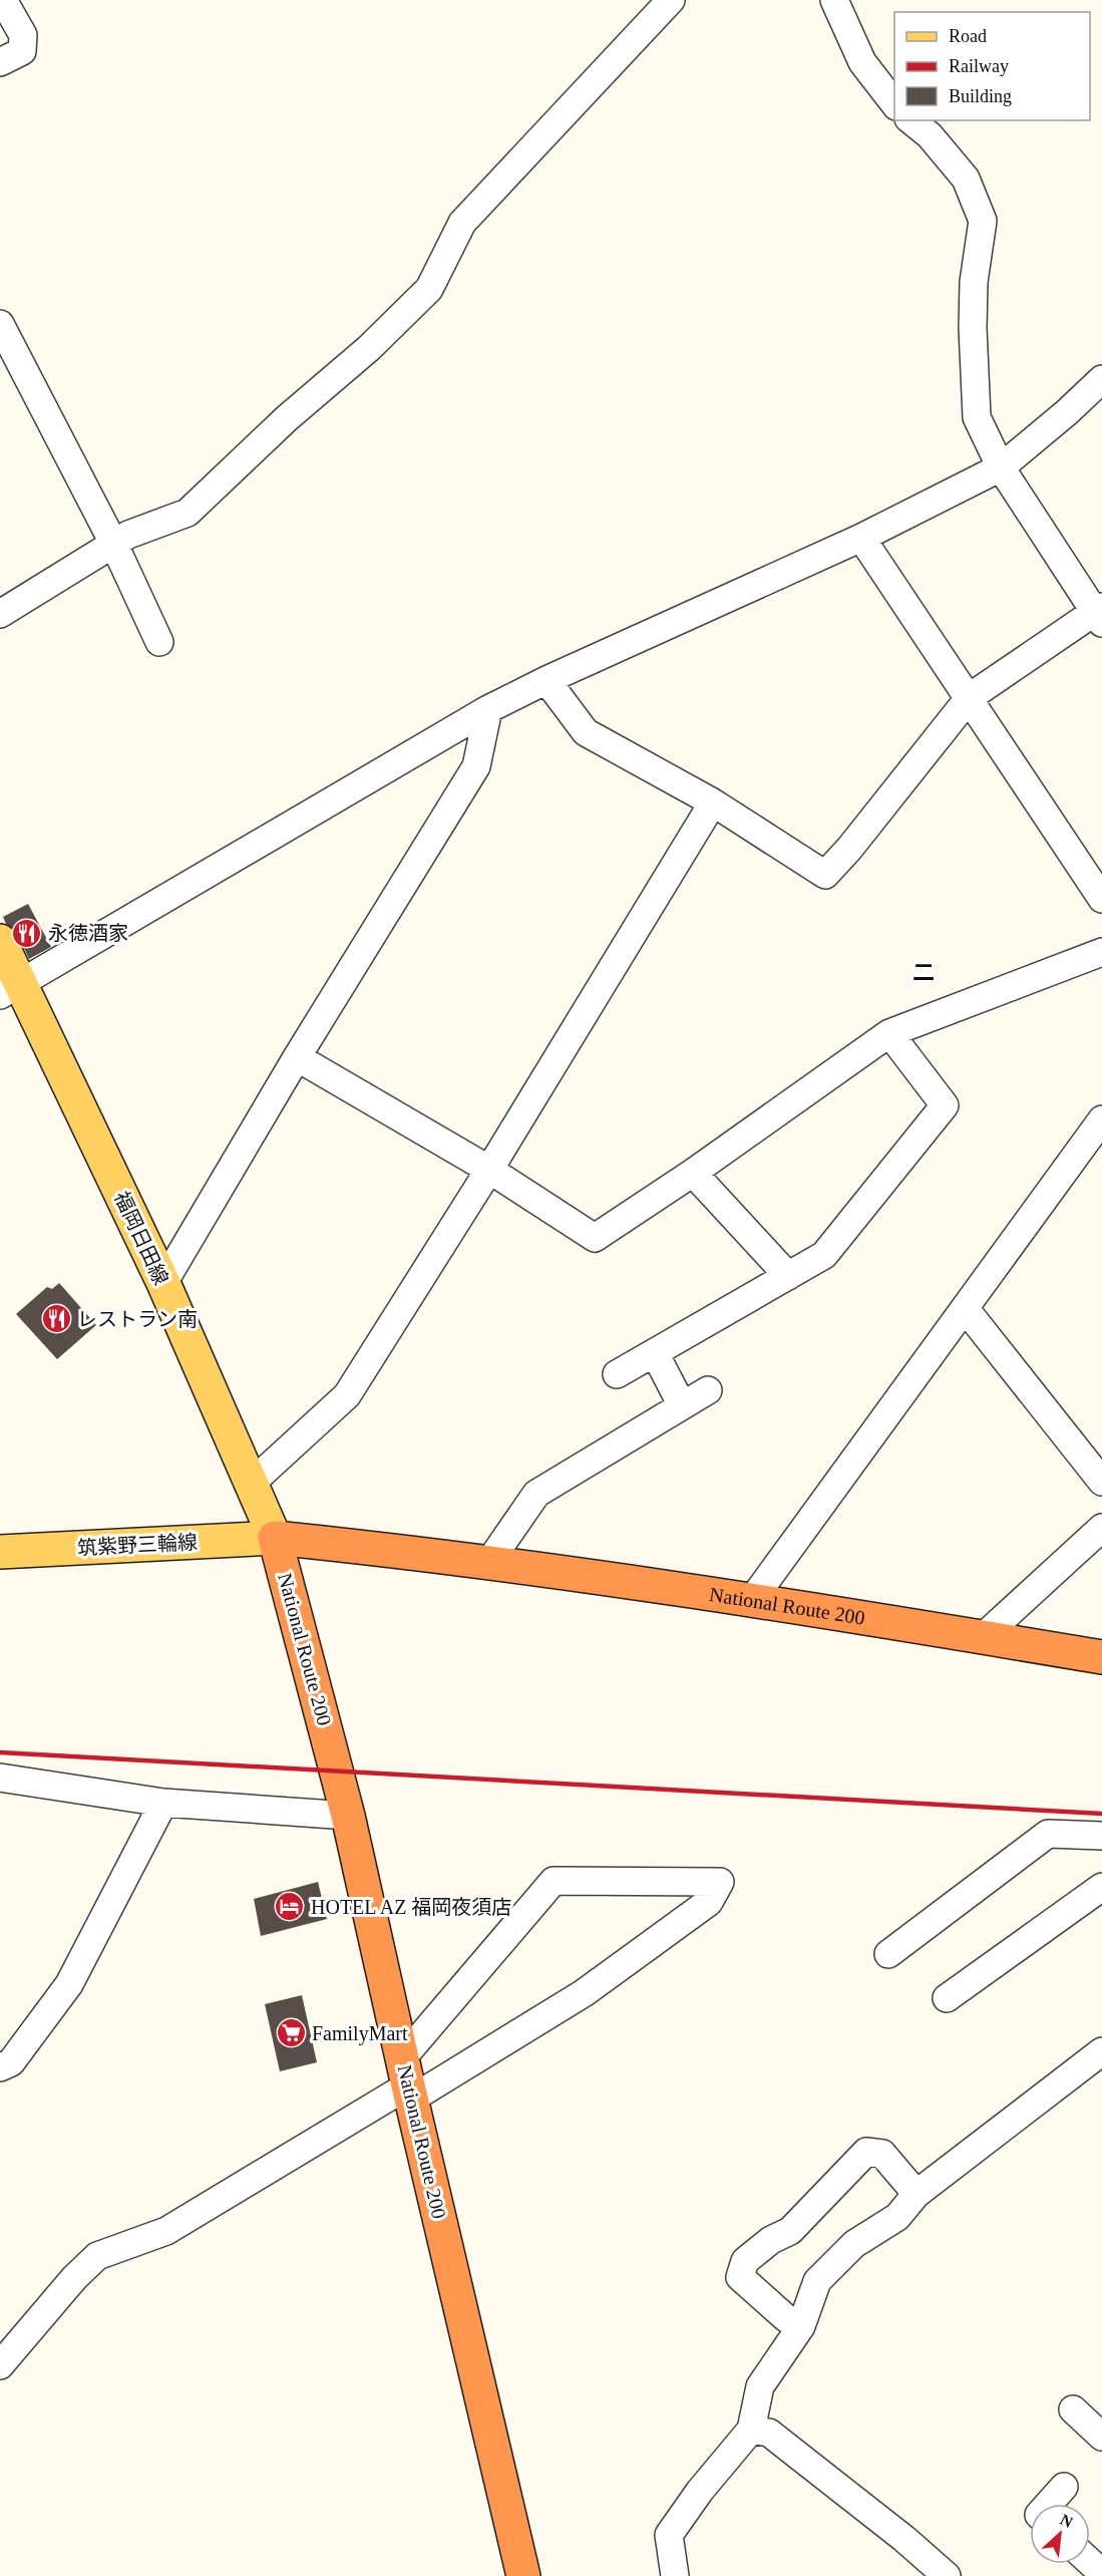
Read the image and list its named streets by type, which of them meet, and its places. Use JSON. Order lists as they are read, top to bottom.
{
  "streets": {
    "highway": ["National Route 200"],
    "main road": ["福岡日田線", "筑紫野三輪線"]
  },
  "crossings": [
    ["福岡日田線", "筑紫野三輪線"],
    ["福岡日田線", "National Route 200"],
    ["筑紫野三輪線", "National Route 200"]
  ],
  "districts": ["二"],
  "places": {
    "restaurant": ["永徳酒家", "レストラン南"],
    "hotel": ["HOTEL AZ 福岡夜須店"],
    "supermarket": ["FamilyMart"]
  },
  "legend": ["Road", "Railway", "Building"],
  "north": "top right"
}
